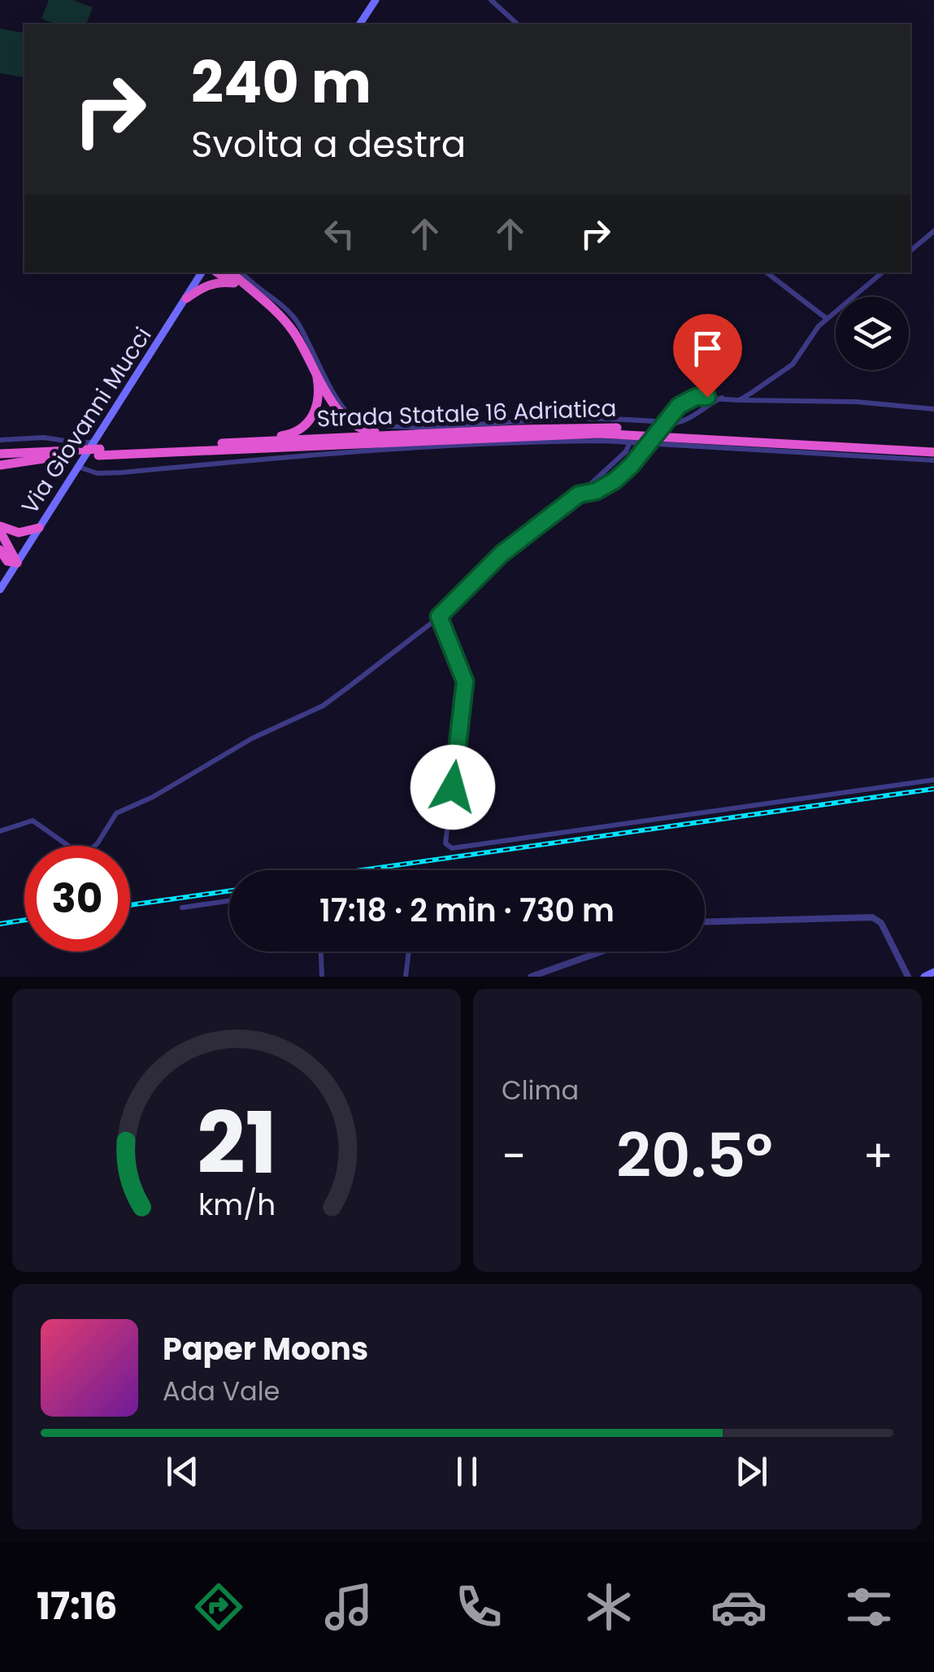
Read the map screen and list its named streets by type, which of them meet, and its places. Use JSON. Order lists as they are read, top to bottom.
{
  "streets": {
    "highway": ["Strada Statale 16 Adriatica"],
    "main road": ["Via Giovanni Mucci"]
  },
  "crossings": [
    ["Strada Statale 16 Adriatica", "Via Giovanni Mucci"]
  ],
  "page": {
    "turn": ["240 m", "Svolta a destra"],
    "limit": "30",
    "trip": "17:18 · 2 min · 730 m",
    "tile": "Clima",
    "heat": ["−", "20.5°", "+"],
    "song": ["Paper Moons", "Ada Vale"],
    "tabs": "17:16",
    "gauge": ["21", "km/h"]
  }
}
